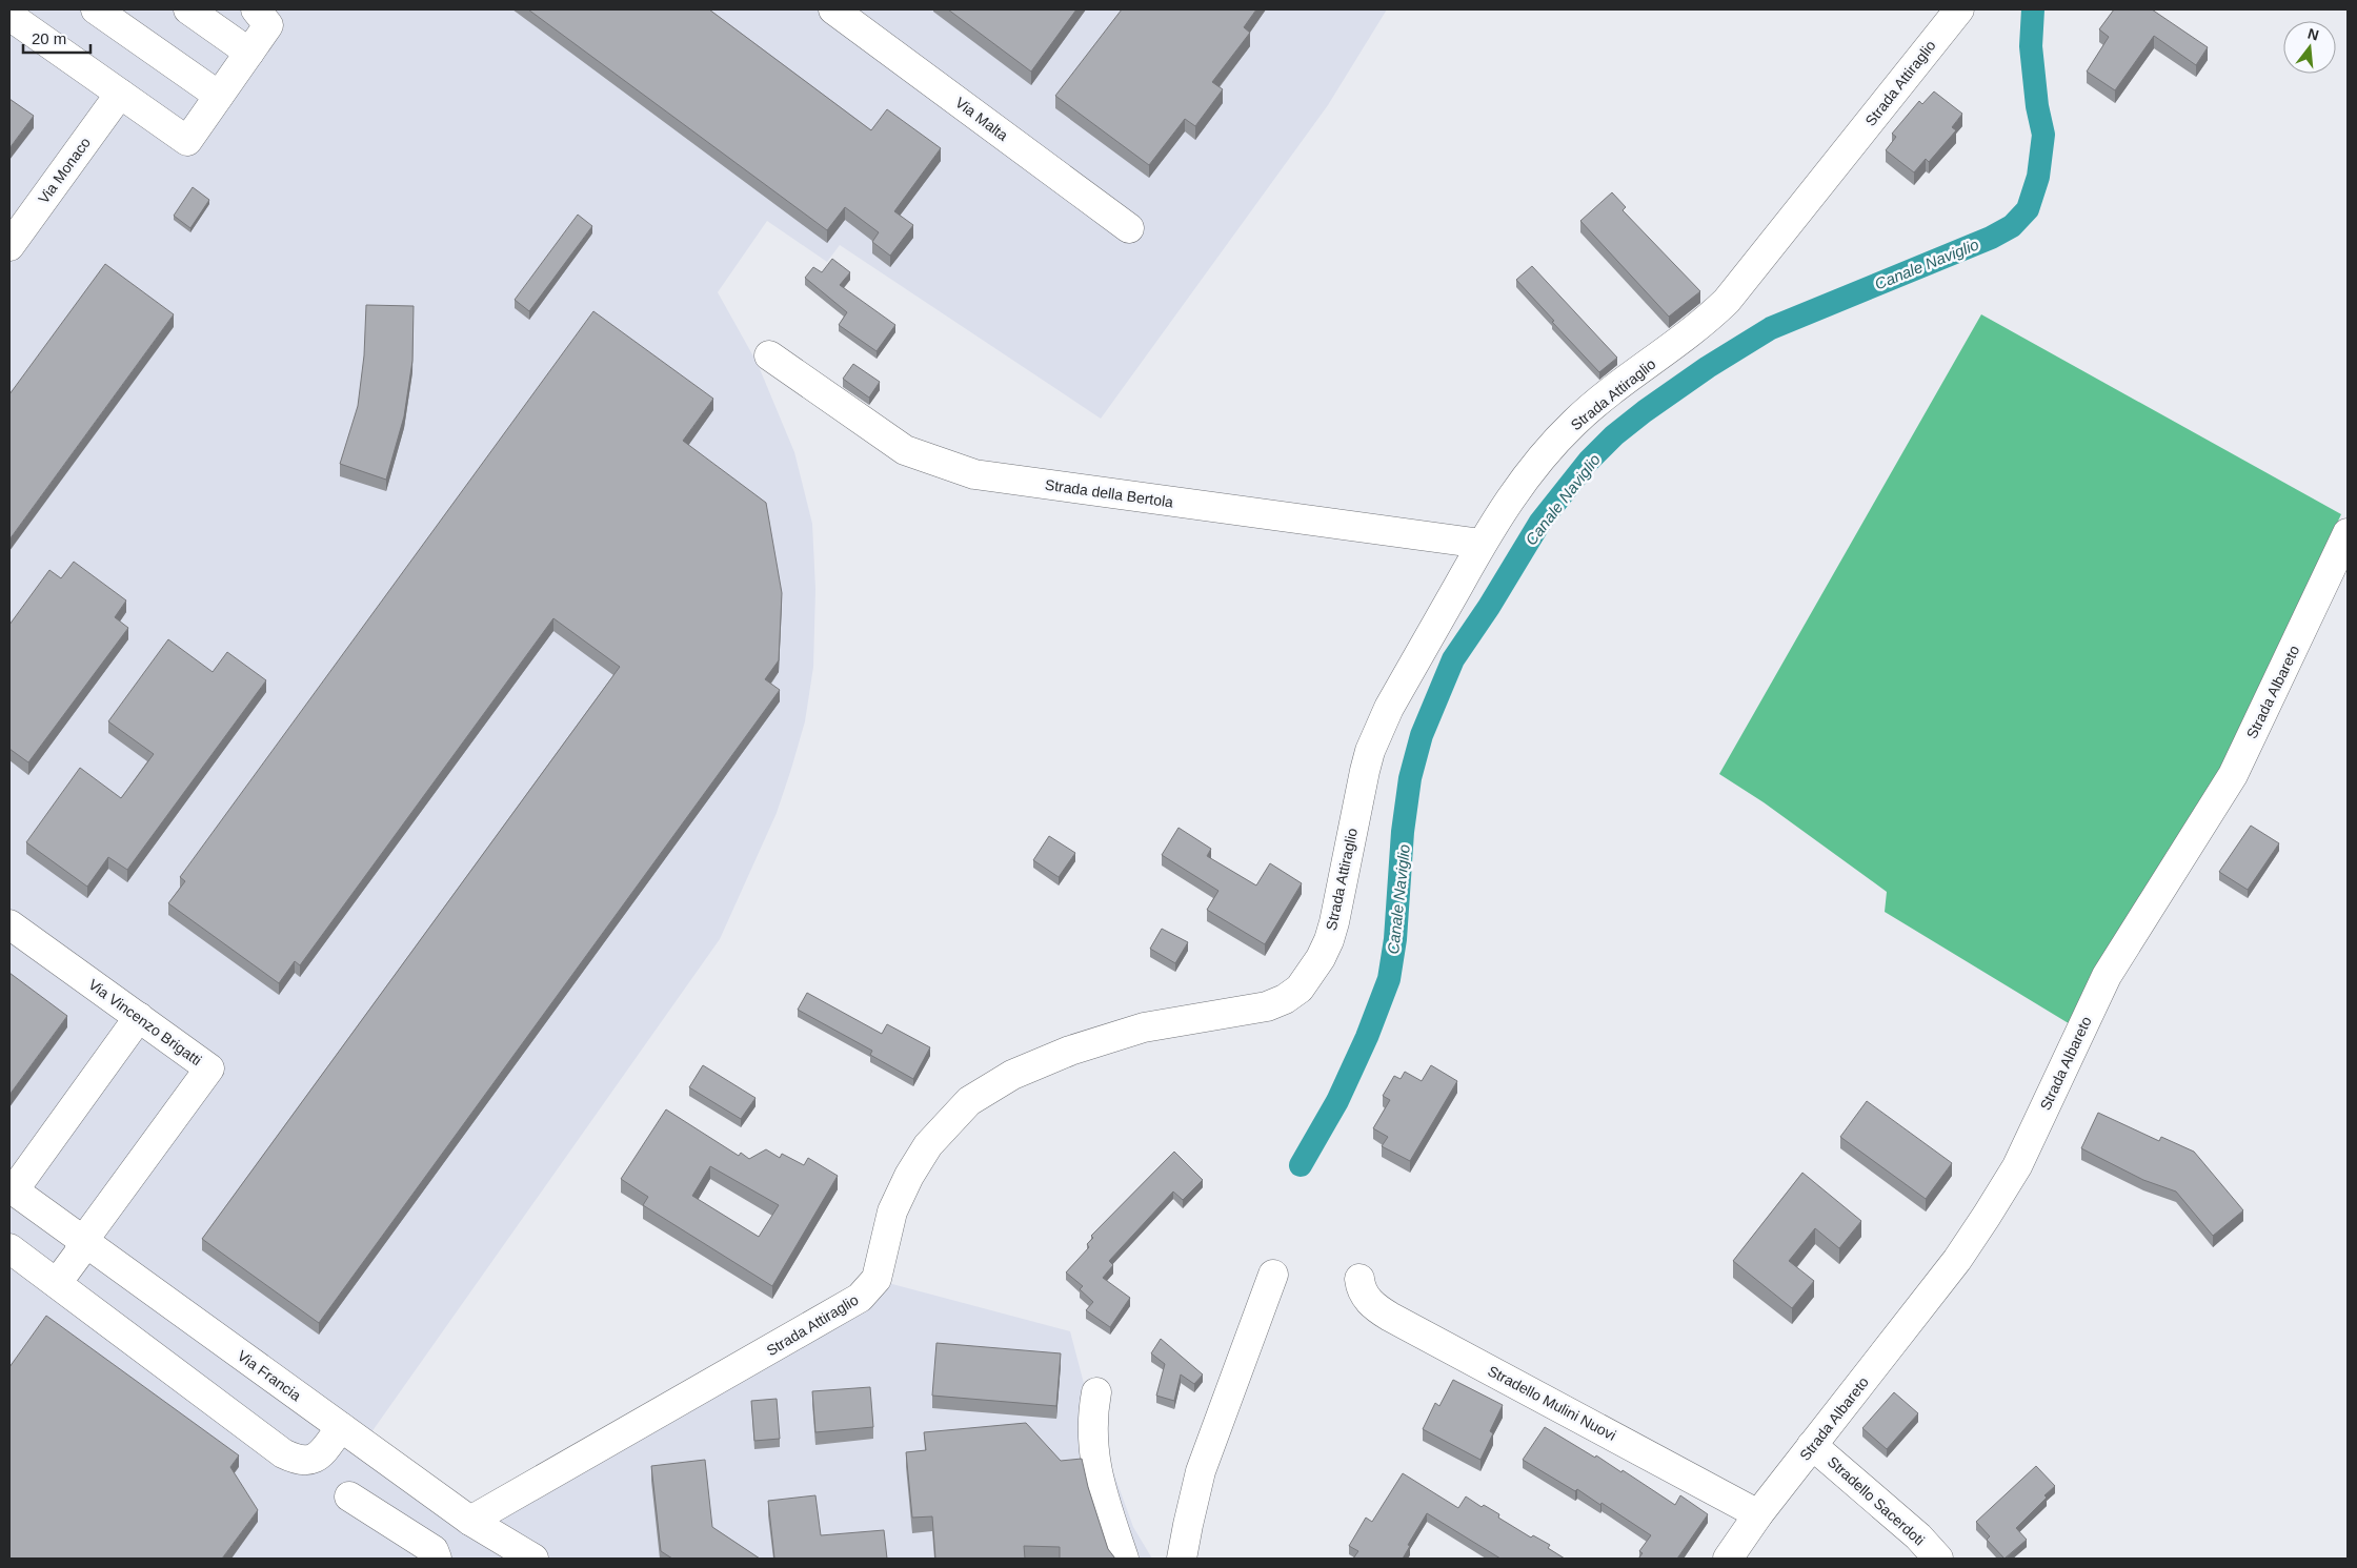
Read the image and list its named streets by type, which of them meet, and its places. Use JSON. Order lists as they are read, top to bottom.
{
  "streets": {
    "street": [
      "Strada Attiraglio",
      "Via Malta",
      "Via Monaco",
      "Strada della Bertola",
      "Strada Albareto",
      "Via Vincenzo Brigatti",
      "Via Francia",
      "Stradello Mulini Nuovi",
      "Stradello Sacerdoti"
    ]
  },
  "crossings": [
    ["Strada Attiraglio", "Strada della Bertola"],
    ["Strada Attiraglio", "Via Francia"],
    ["Strada Albareto", "Stradello Mulini Nuovi"],
    ["Strada Albareto", "Stradello Sacerdoti"],
    ["Via Vincenzo Brigatti", "Via Francia"]
  ],
  "water": ["Canale Naviglio"],
  "scale_bar": "20 m",
  "north": "top"
}
